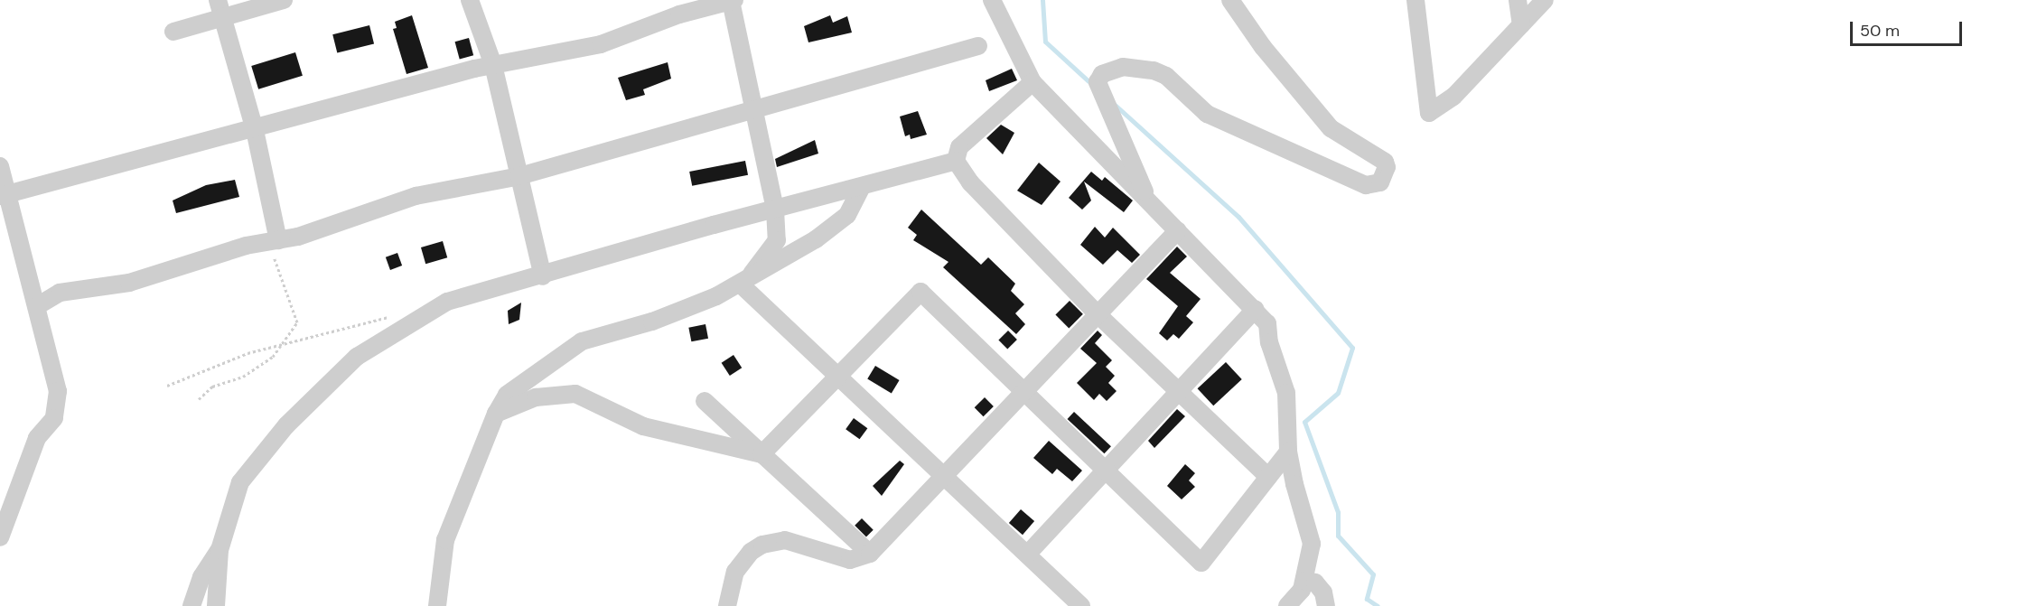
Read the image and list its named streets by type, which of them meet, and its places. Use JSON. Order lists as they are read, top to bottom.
{
  "scale_bar": "50 m"
}
